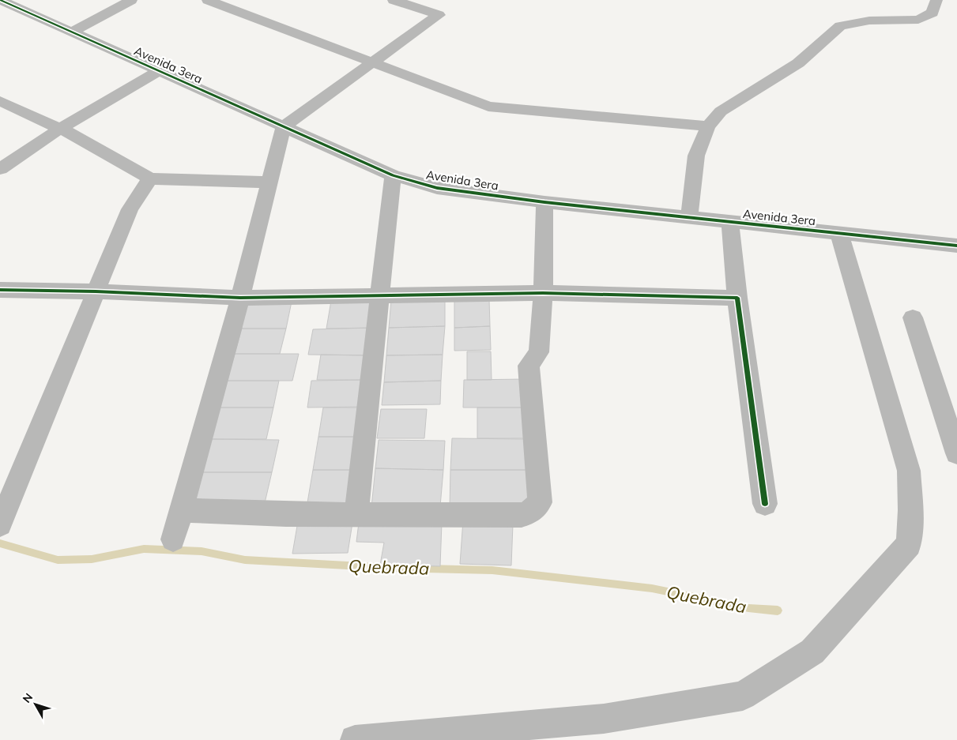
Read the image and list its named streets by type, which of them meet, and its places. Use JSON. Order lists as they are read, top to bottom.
{
  "streets": {
    "street": ["Avenida 3era"]
  },
  "water": ["Quebrada"],
  "north": "top left"
}
